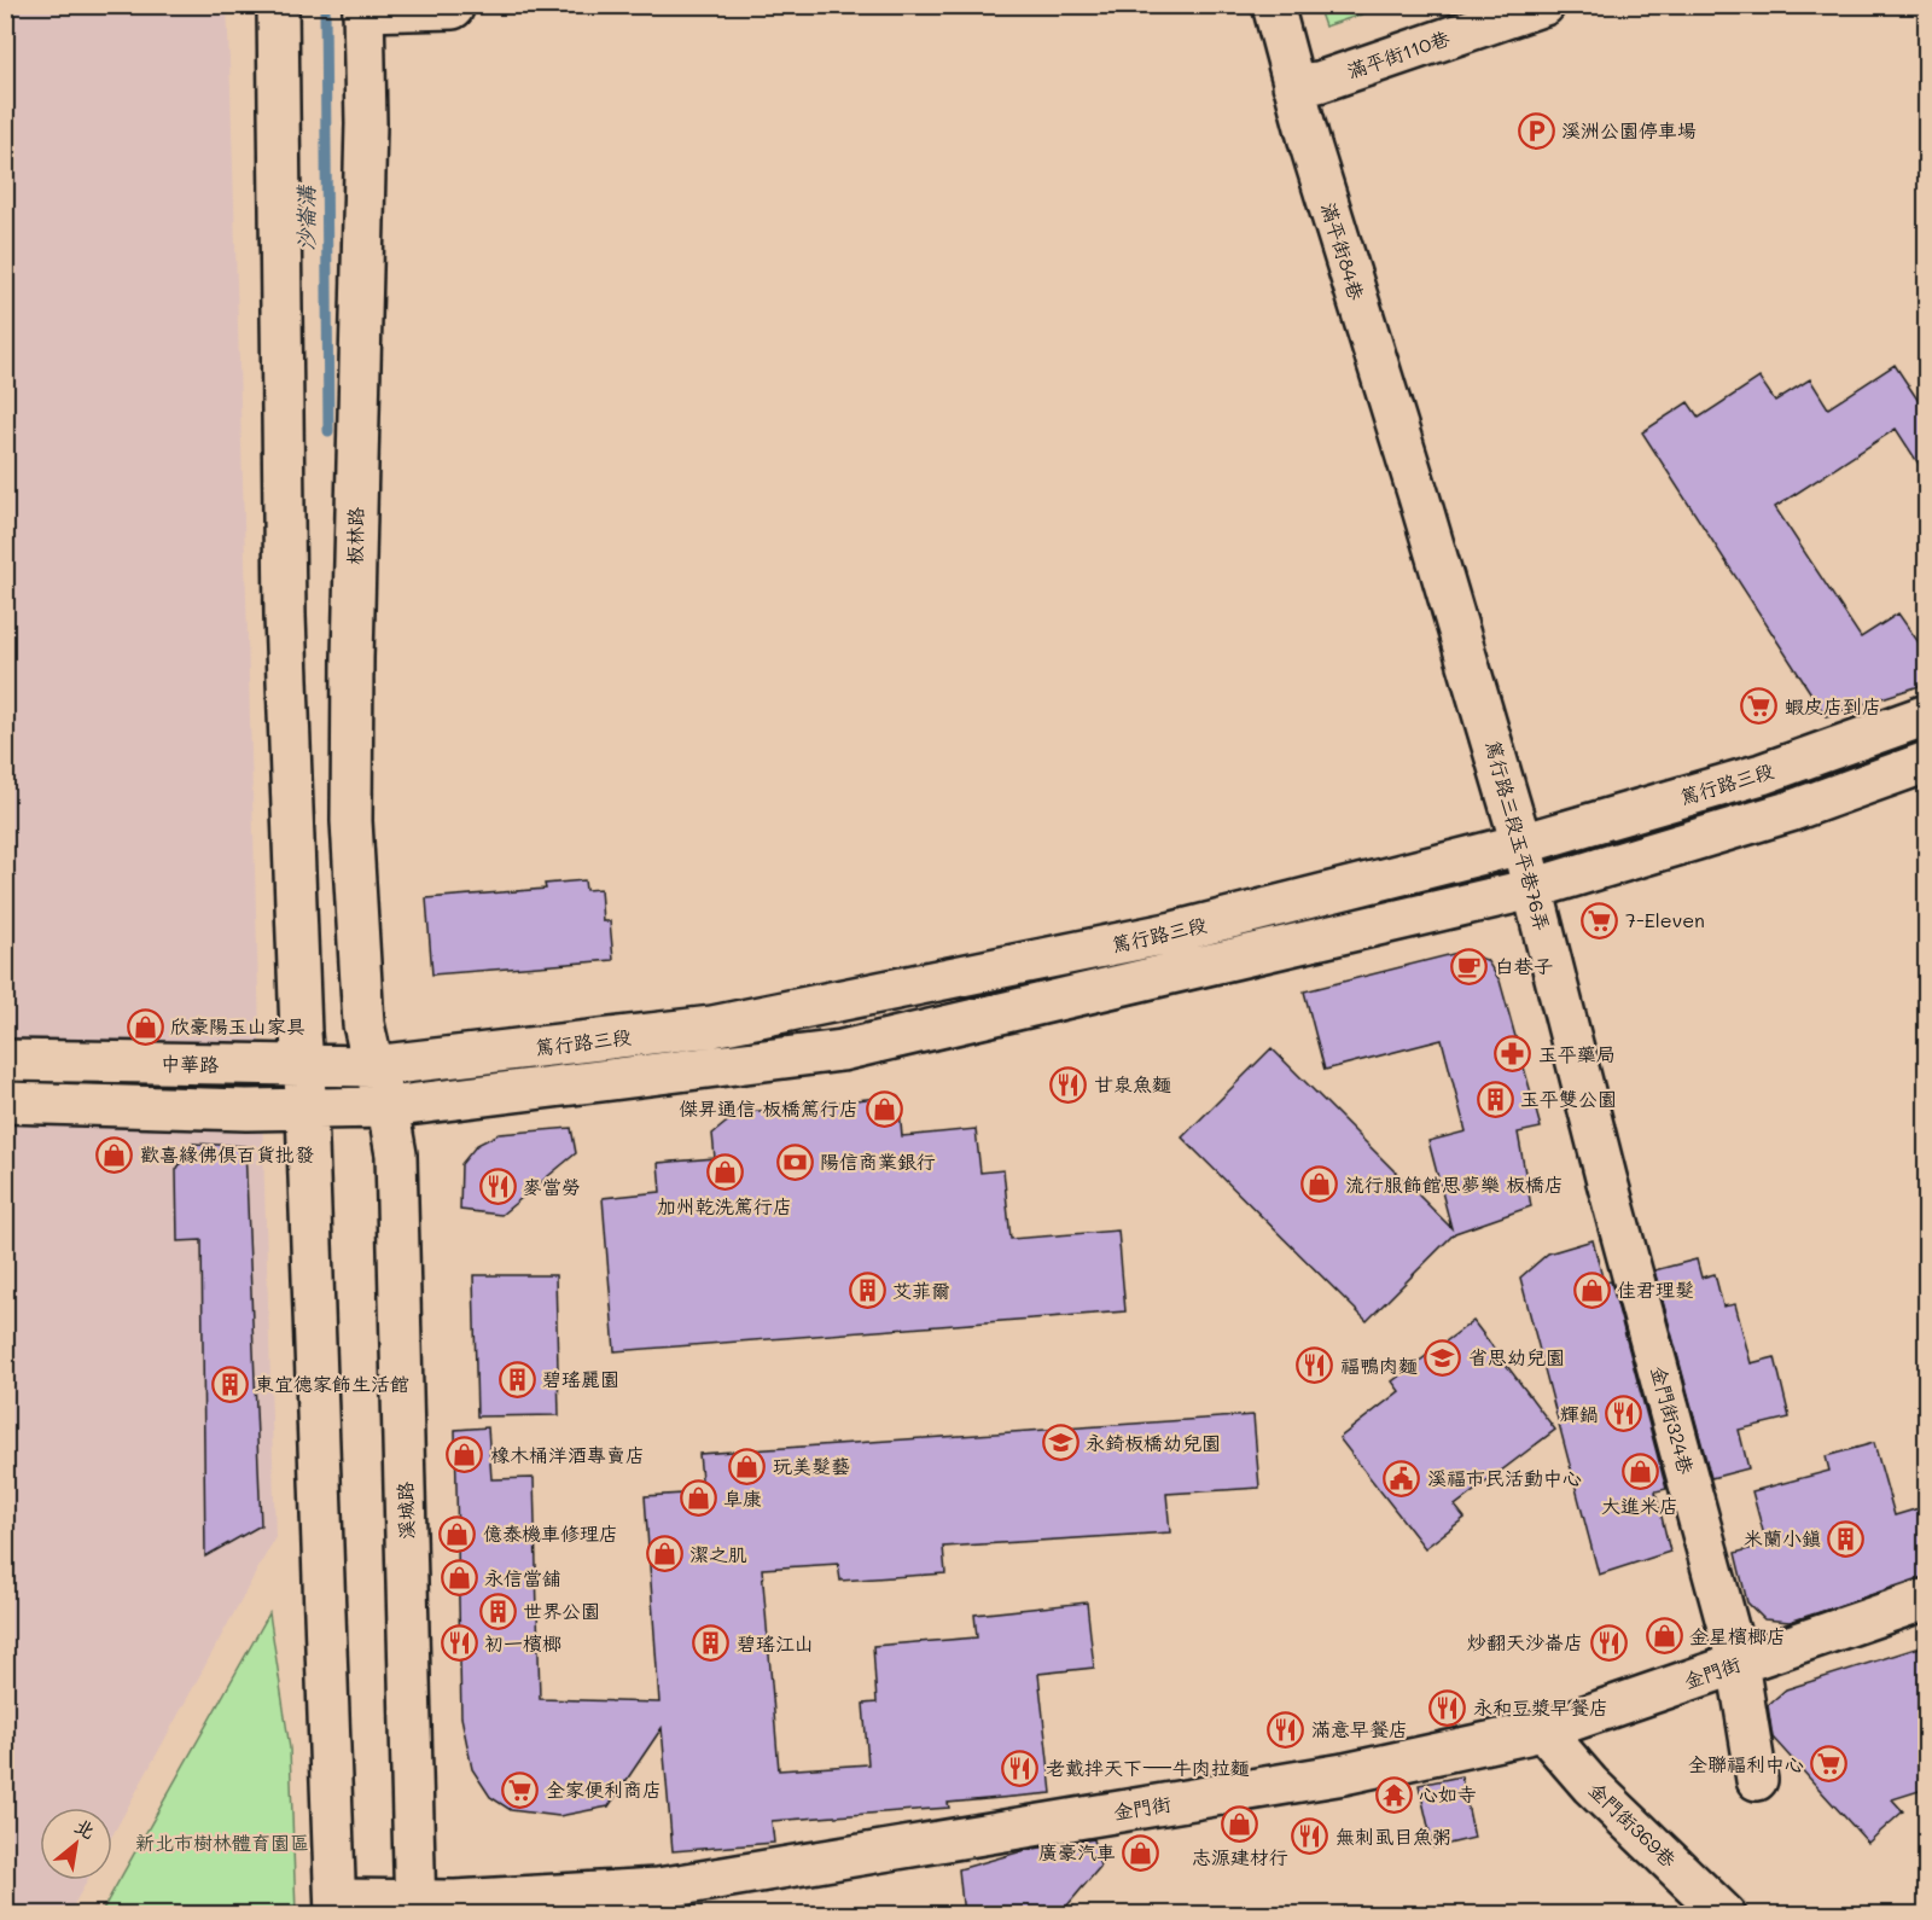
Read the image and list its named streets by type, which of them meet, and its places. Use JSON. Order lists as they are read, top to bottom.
{
  "streets": {
    "street": [
      "滿平街110巷",
      "滿平街84巷",
      "板林路",
      "篤行路三段",
      "篤行路三段玉平巷76弄",
      "中華路",
      "金門街324巷",
      "溪城路",
      "金門街",
      "金門街369巷"
    ]
  },
  "crossings": [
    ["滿平街110巷", "滿平街84巷"],
    ["滿平街84巷", "篤行路三段玉平巷76弄"],
    ["板林路", "篤行路三段"],
    ["板林路", "中華路"],
    ["板林路", "溪城路"],
    ["篤行路三段", "篤行路三段玉平巷76弄"],
    ["篤行路三段", "中華路"],
    ["篤行路三段", "溪城路"],
    ["篤行路三段玉平巷76弄", "金門街324巷"],
    ["金門街324巷", "金門街"],
    ["溪城路", "金門街"],
    ["金門街", "金門街369巷"]
  ],
  "water": ["沙崙溝"],
  "parks": ["新北市樹林體育園區"],
  "places": {
    "parking": ["溪洲公園停車場"],
    "supermarket": [
      "蝦皮店到店",
      "7-Eleven",
      "全聯福利中心",
      "全家便利商店"
    ],
    "cafe": ["白巷子"],
    "shop": [
      "欣豪陽玉山家具",
      "傑昇通信 板橋篤行店",
      "歡喜緣佛俱百貨批發",
      "加州乾洗篤行店",
      "流行服飾館思夢樂 板橋店",
      "佳君理髮",
      "橡木桶洋酒專賣店",
      "玩美髮藝",
      "大進米店",
      "阜康",
      "億泰機車修理店",
      "潔之肌",
      "永信當舖",
      "金星檳榔店",
      "志源建材行",
      "廣豪汽車"
    ],
    "pharmacy": ["玉平藥局"],
    "restaurant": [
      "甘泉魚麵",
      "麥當勞",
      "福鴨肉麵",
      "輝鍋",
      "炒翻天沙崙店",
      "初一檳榔",
      "永和豆漿早餐店",
      "滿意早餐店",
      "老戴拌天下—牛肉拉麵",
      "無刺虱目魚粥"
    ],
    "building": [
      "玉平雙公園",
      "艾菲爾",
      "碧瑤麗園",
      "東宜德家飾生活館",
      "米蘭小鎮",
      "世界公園",
      "碧瑤江山"
    ],
    "bank": ["陽信商業銀行"],
    "school or university": ["省思幼兒園", "永錡板橋幼兒園"],
    "public building": ["溪福市民活動中心"],
    "temple": ["心如寺"]
  },
  "north": "top right"
}
